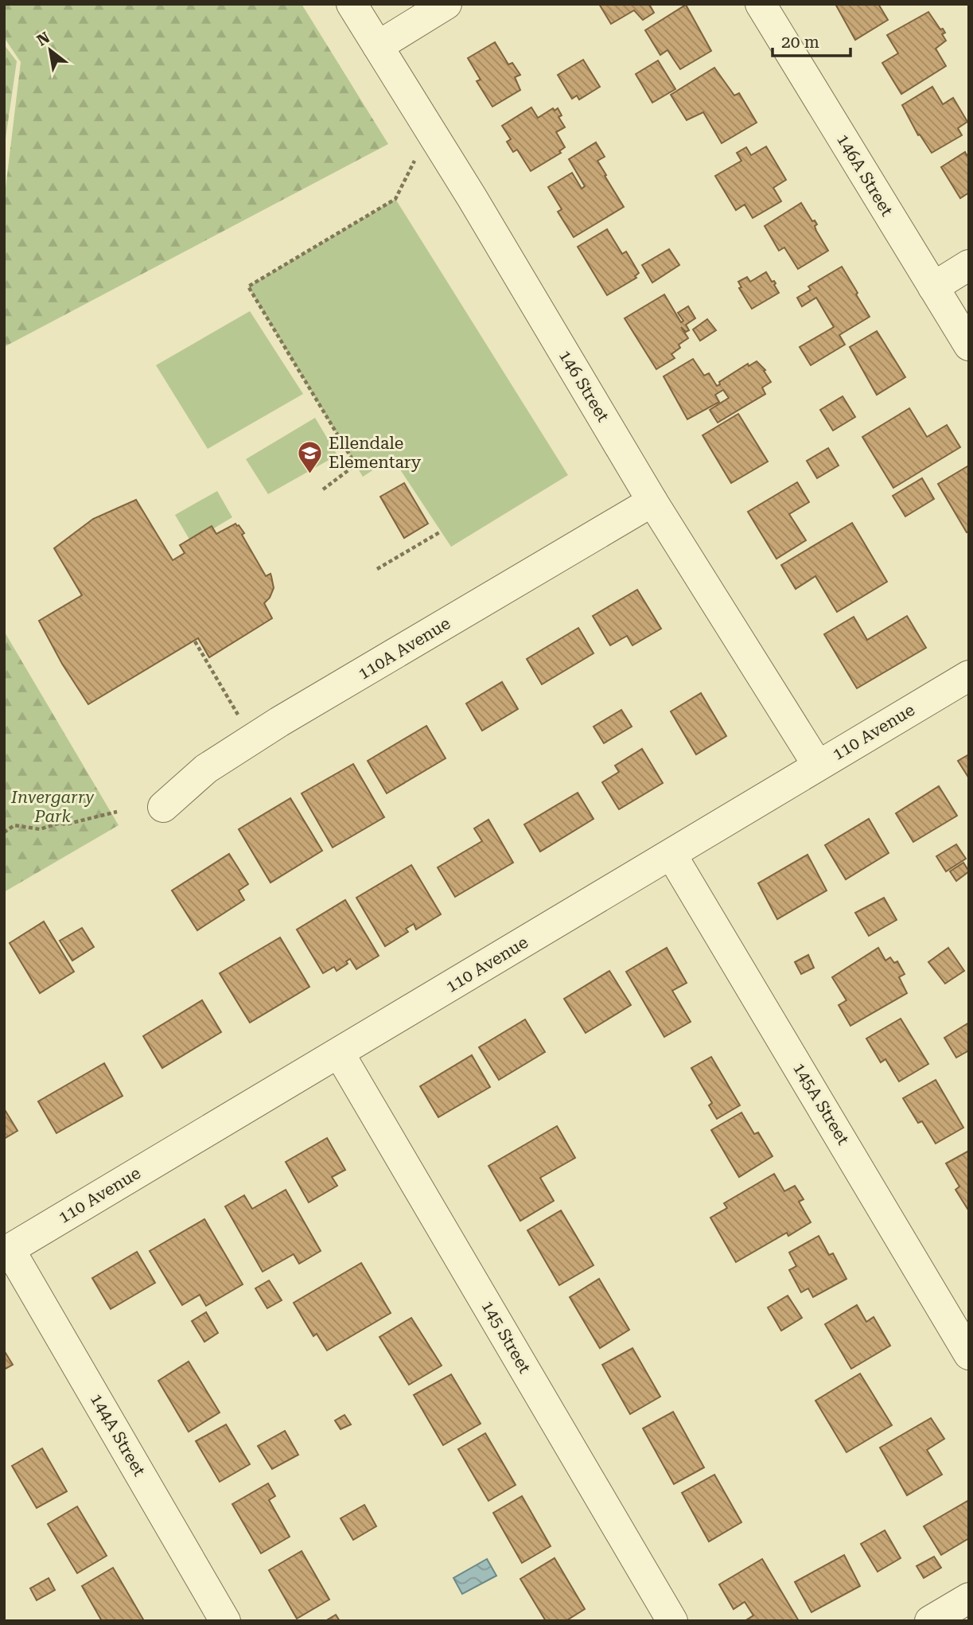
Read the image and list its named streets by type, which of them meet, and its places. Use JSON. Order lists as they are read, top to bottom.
{
  "streets": {
    "street": [
      "146A Street",
      "146 Street",
      "110A Avenue",
      "110 Avenue",
      "145A Street",
      "145 Street",
      "144A Street"
    ]
  },
  "crossings": [
    ["146 Street", "110A Avenue"],
    ["146 Street", "110 Avenue"],
    ["110 Avenue", "145A Street"],
    ["110 Avenue", "145 Street"],
    ["110 Avenue", "144A Street"]
  ],
  "parks": ["Invergarry Park"],
  "places": {
    "school or university": ["Ellendale Elementary"]
  },
  "scale_bar": "20 m",
  "north": "top left"
}
